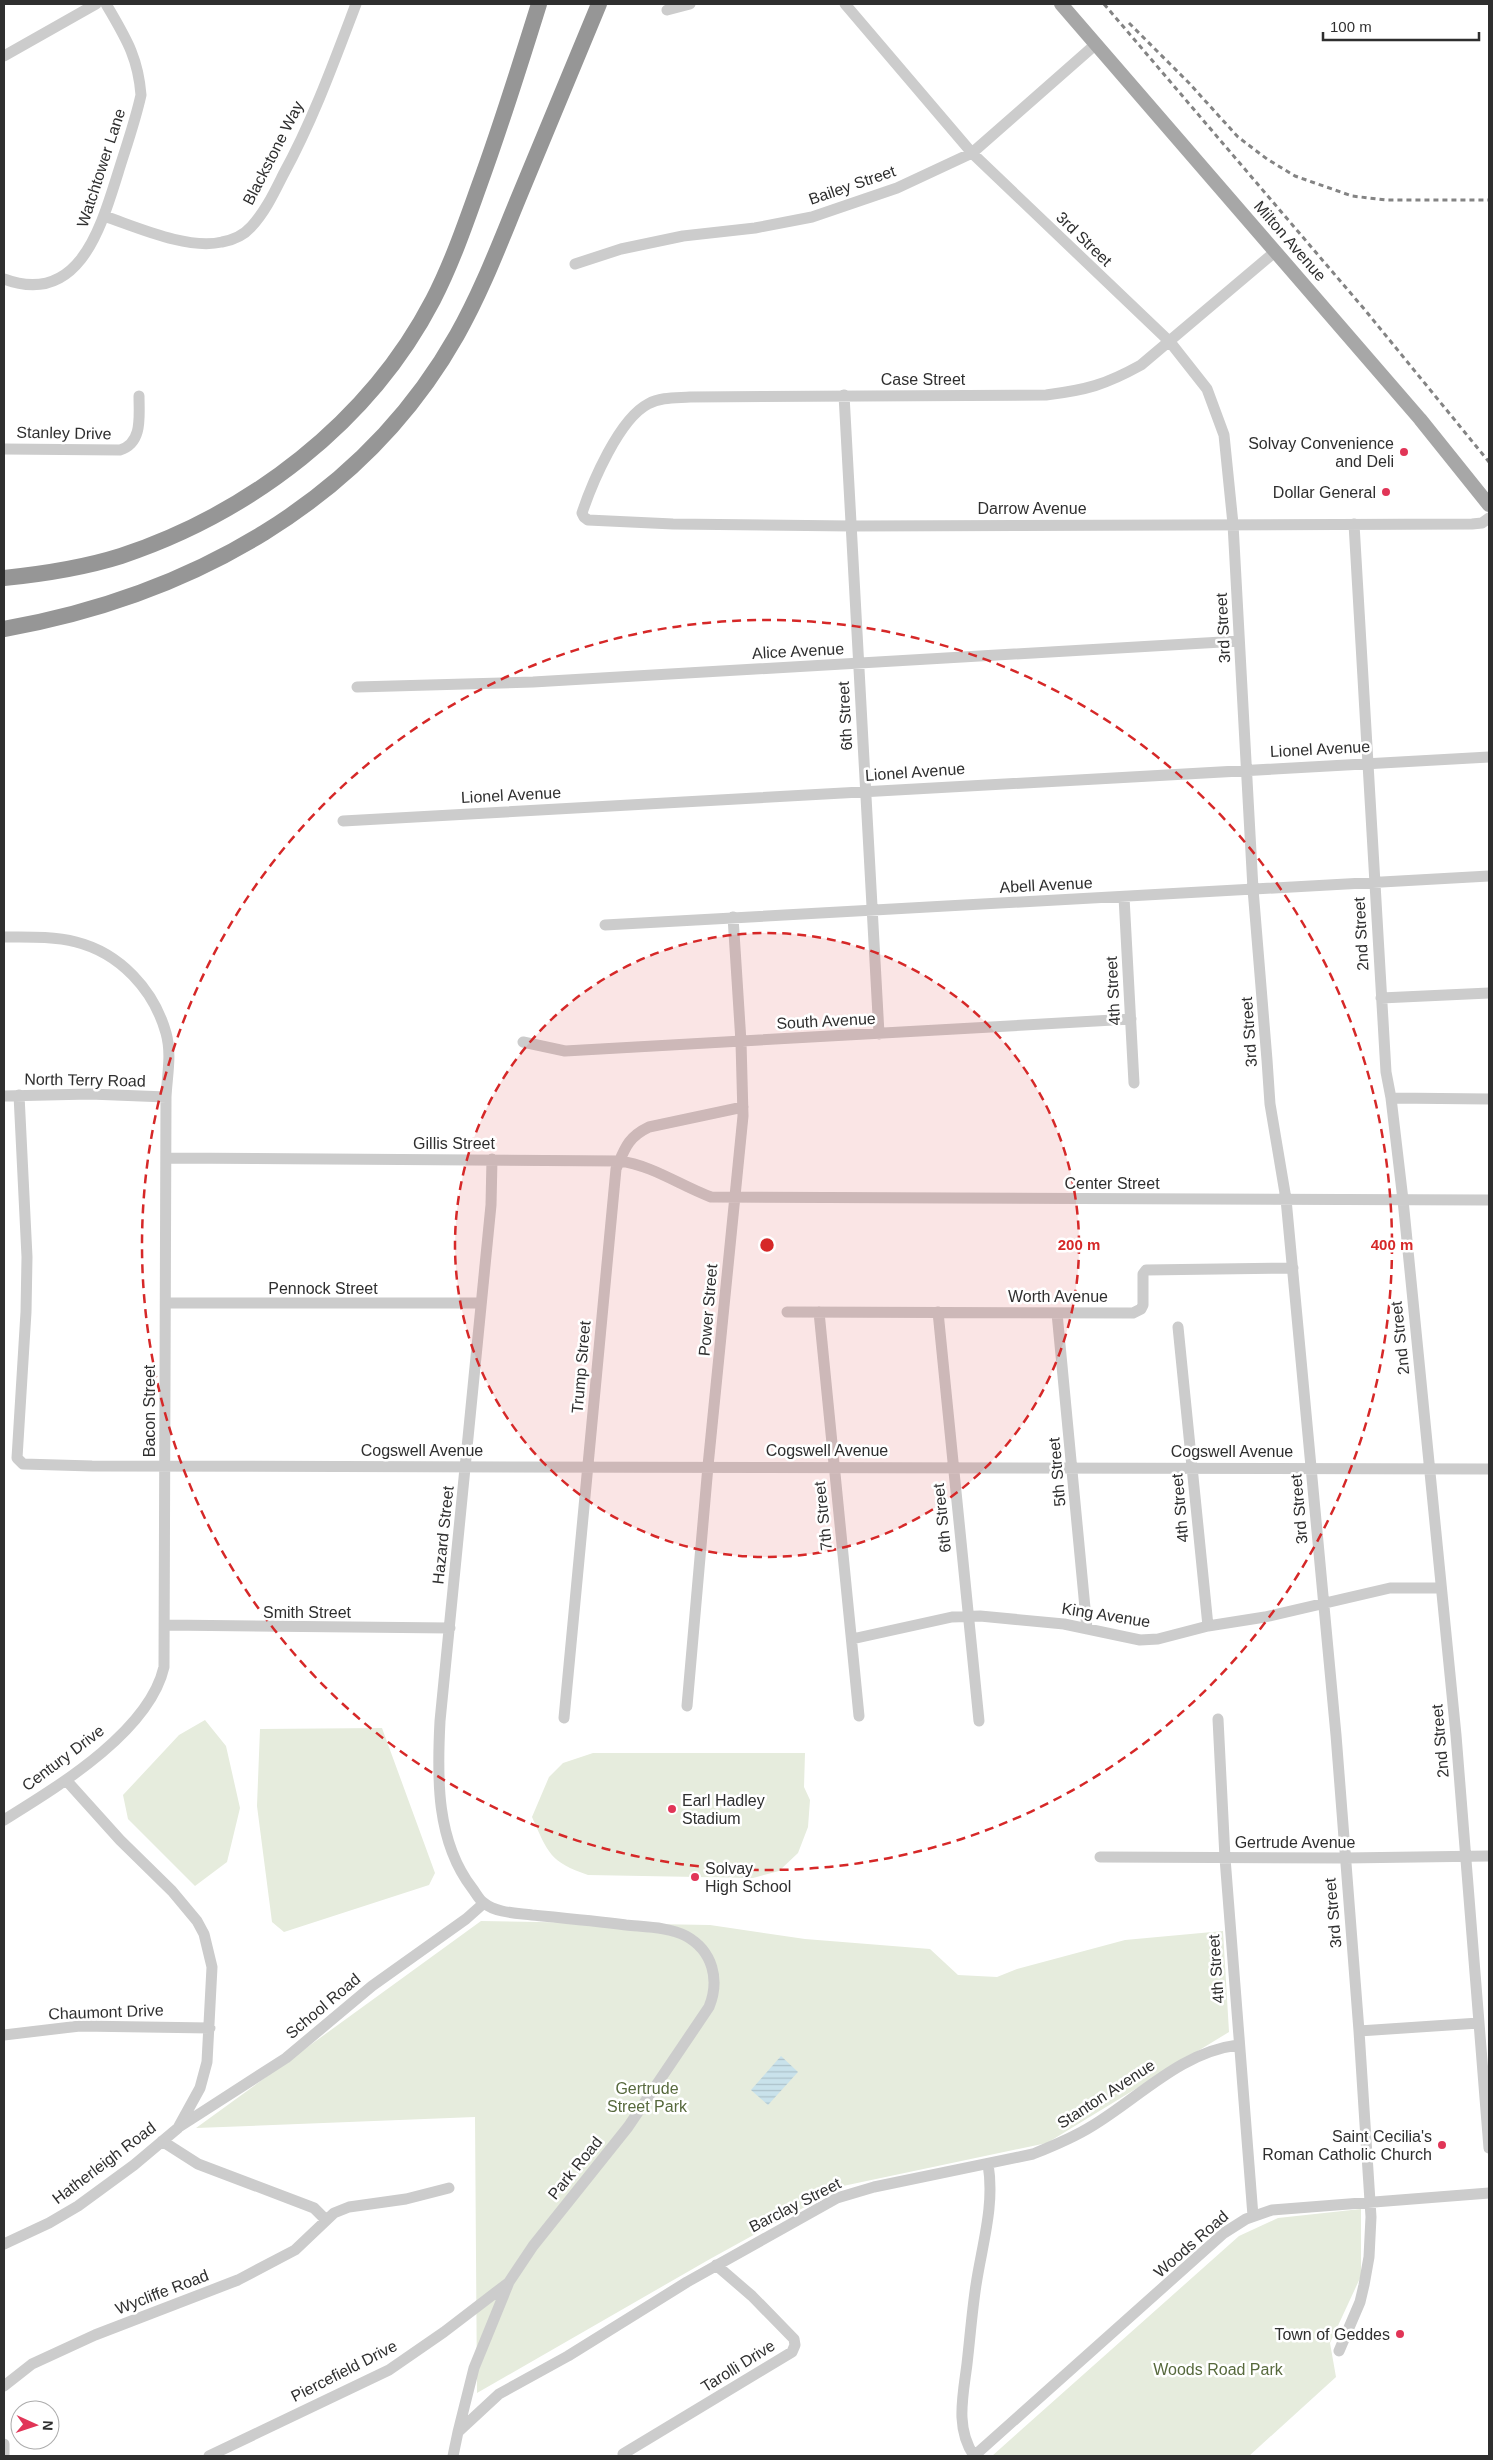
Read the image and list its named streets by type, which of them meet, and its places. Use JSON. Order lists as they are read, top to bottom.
{
  "streets": {
    "main road": ["Milton Avenue"],
    "street": [
      "Blackstone Way",
      "Watchtower Lane",
      "Bailey Street",
      "3rd Street",
      "Case Street",
      "Stanley Drive",
      "Darrow Avenue",
      "Alice Avenue",
      "6th Street",
      "Lionel Avenue",
      "Abell Avenue",
      "2nd Street",
      "4th Street",
      "South Avenue",
      "North Terry Road",
      "Gillis Street",
      "Center Street",
      "Pennock Street",
      "Worth Avenue",
      "Power Street",
      "Trump Street",
      "Bacon Street",
      "Cogswell Avenue",
      "5th Street",
      "7th Street",
      "Hazard Street",
      "Smith Street",
      "King Avenue",
      "Century Drive",
      "Gertrude Avenue",
      "School Road",
      "Chaumont Drive",
      "Stanton Avenue",
      "Hatherleigh Road",
      "Park Road",
      "Barclay Street",
      "Woods Road",
      "Wycliffe Road",
      "Tarolli Drive",
      "Piercefield Drive"
    ]
  },
  "crossings": [
    ["Blackstone Way", "Watchtower Lane"],
    ["Bailey Street", "3rd Street"],
    ["Bailey Street", "Milton Avenue"],
    ["3rd Street", "Case Street"],
    ["3rd Street", "Darrow Avenue"],
    ["3rd Street", "Alice Avenue"],
    ["3rd Street", "Lionel Avenue"],
    ["3rd Street", "Abell Avenue"],
    ["3rd Street", "Center Street"],
    ["3rd Street", "Worth Avenue"],
    ["3rd Street", "Cogswell Avenue"],
    ["3rd Street", "King Avenue"],
    ["3rd Street", "Gertrude Avenue"],
    ["3rd Street", "Woods Road"],
    ["Milton Avenue", "Case Street"],
    ["Case Street", "Darrow Avenue"],
    ["Case Street", "6th Street"],
    ["Darrow Avenue", "6th Street"],
    ["Darrow Avenue", "2nd Street"],
    ["Alice Avenue", "6th Street"],
    ["6th Street", "Lionel Avenue"],
    ["6th Street", "Abell Avenue"],
    ["6th Street", "South Avenue"],
    ["6th Street", "Worth Avenue"],
    ["6th Street", "Cogswell Avenue"],
    ["6th Street", "King Avenue"],
    ["Lionel Avenue", "2nd Street"],
    ["Abell Avenue", "2nd Street"],
    ["Abell Avenue", "4th Street"],
    ["Abell Avenue", "Power Street"],
    ["2nd Street", "Center Street"],
    ["2nd Street", "Cogswell Avenue"],
    ["2nd Street", "King Avenue"],
    ["2nd Street", "Gertrude Avenue"],
    ["4th Street", "South Avenue"],
    ["4th Street", "Cogswell Avenue"],
    ["4th Street", "King Avenue"],
    ["4th Street", "Gertrude Avenue"],
    ["4th Street", "Stanton Avenue"],
    ["4th Street", "Woods Road"],
    ["South Avenue", "Power Street"],
    ["North Terry Road", "Bacon Street"],
    ["North Terry Road", "Cogswell Avenue"],
    ["Gillis Street", "Center Street"],
    ["Gillis Street", "Power Street"],
    ["Gillis Street", "Trump Street"],
    ["Gillis Street", "Bacon Street"],
    ["Gillis Street", "Hazard Street"],
    ["Center Street", "Power Street"],
    ["Pennock Street", "Bacon Street"],
    ["Pennock Street", "Hazard Street"],
    ["Worth Avenue", "5th Street"],
    ["Worth Avenue", "7th Street"],
    ["Power Street", "Trump Street"],
    ["Power Street", "Cogswell Avenue"],
    ["Trump Street", "Cogswell Avenue"],
    ["Bacon Street", "Cogswell Avenue"],
    ["Bacon Street", "Smith Street"],
    ["Bacon Street", "Century Drive"],
    ["Cogswell Avenue", "5th Street"],
    ["Cogswell Avenue", "7th Street"],
    ["Cogswell Avenue", "Hazard Street"],
    ["5th Street", "King Avenue"],
    ["7th Street", "King Avenue"],
    ["Hazard Street", "Smith Street"],
    ["Hazard Street", "School Road"],
    ["Hazard Street", "Park Road"],
    ["Century Drive", "Hatherleigh Road"],
    ["School Road", "Hatherleigh Road"],
    ["School Road", "Park Road"],
    ["Chaumont Drive", "Hatherleigh Road"],
    ["Stanton Avenue", "Barclay Street"],
    ["Park Road", "Barclay Street"],
    ["Park Road", "Piercefield Drive"],
    ["Barclay Street", "Tarolli Drive"]
  ],
  "parks": ["Gertrude Street Park", "Woods Road Park"],
  "places": [
    "Solvay Convenience and Deli",
    "Dollar General",
    "Earl Hadley Stadium",
    "Solvay High School",
    "Saint Cecilia's Roman Catholic Church",
    "Town of Geddes"
  ],
  "scale_bar": "100 m",
  "north": "right",
  "rings": ["200 m", "400 m"]
}
